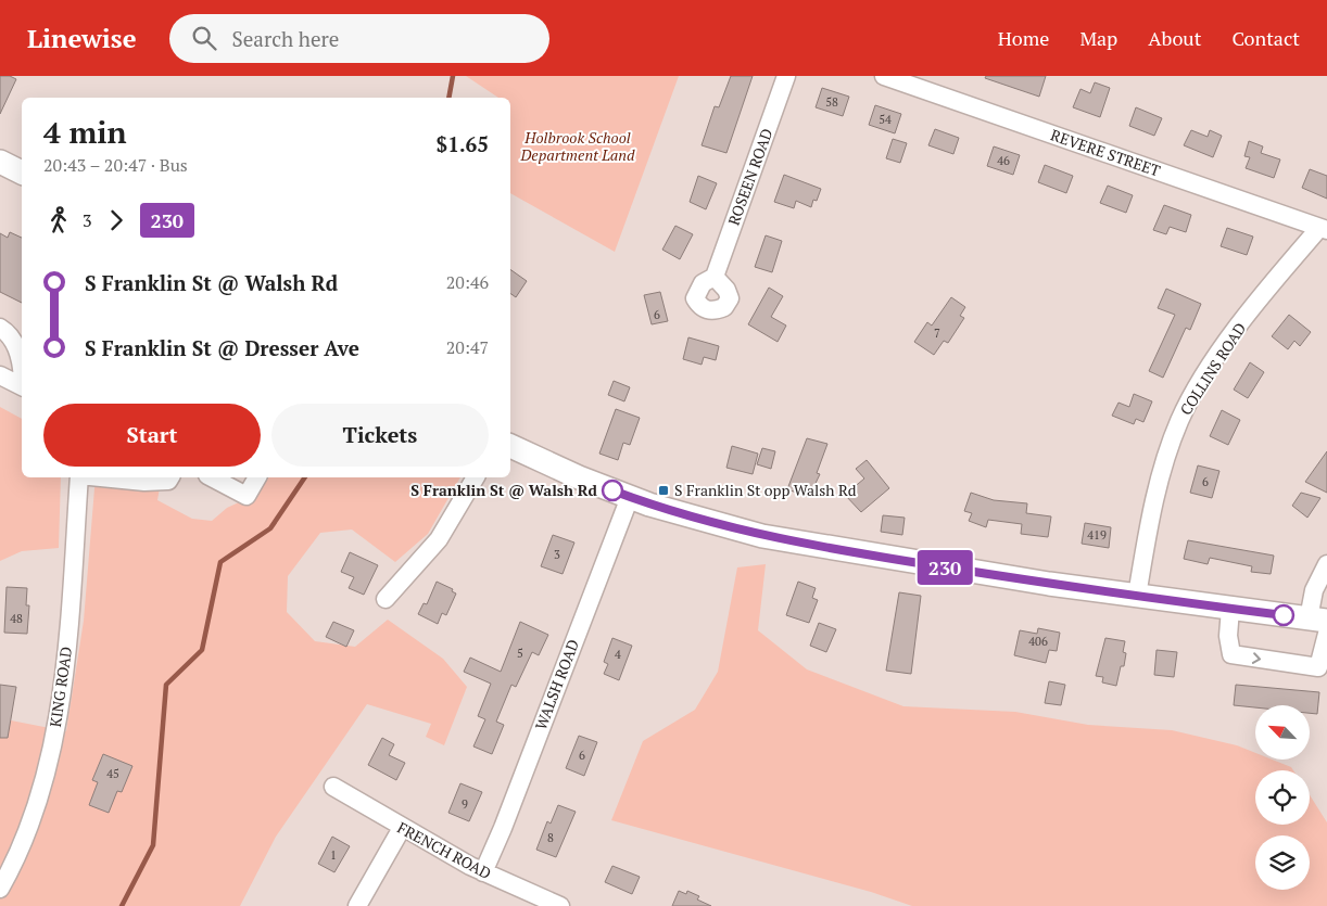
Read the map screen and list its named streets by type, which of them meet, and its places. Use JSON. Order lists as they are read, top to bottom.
{
  "streets": {
    "street": [
      "REVERE STREET",
      "ROSEEN ROAD",
      "COLLINS ROAD",
      "WALSH ROAD",
      "KING ROAD",
      "FRENCH ROAD"
    ]
  },
  "crossings": [
    ["REVERE STREET", "COLLINS ROAD"],
    ["WALSH ROAD", "FRENCH ROAD"]
  ],
  "parks": ["Holbrook School Department Land"],
  "places": {
    "other": ["S Franklin St @ Walsh Rd"],
    "transit": ["S Franklin St opp Walsh Rd"]
  },
  "lines": ["bus line 230"],
  "house_numbers": [
    "58",
    "54",
    "46",
    "6",
    "7",
    "6",
    "419",
    "3",
    "48",
    "406",
    "5",
    "4",
    "6",
    "45",
    "9",
    "8",
    "1"
  ],
  "north": "top left",
  "page": {
    "header": "Linewise",
    "search": "Search here",
    "nav": [
      "Home",
      "Map",
      "About",
      "Contact"
    ],
    "on_map": "230",
    "heading": ["4 min", "20:43 – 20:47 · Bus", "$1.65"],
    "legs": ["3", "230"],
    "list": [
      {
        "name": "S Franklin St @ Walsh Rd",
        "value": "20:46"
      },
      {
        "name": "S Franklin St @ Dresser Ave",
        "value": "20:47"
      }
    ],
    "buttons": ["Start", "Tickets"]
  }
}
